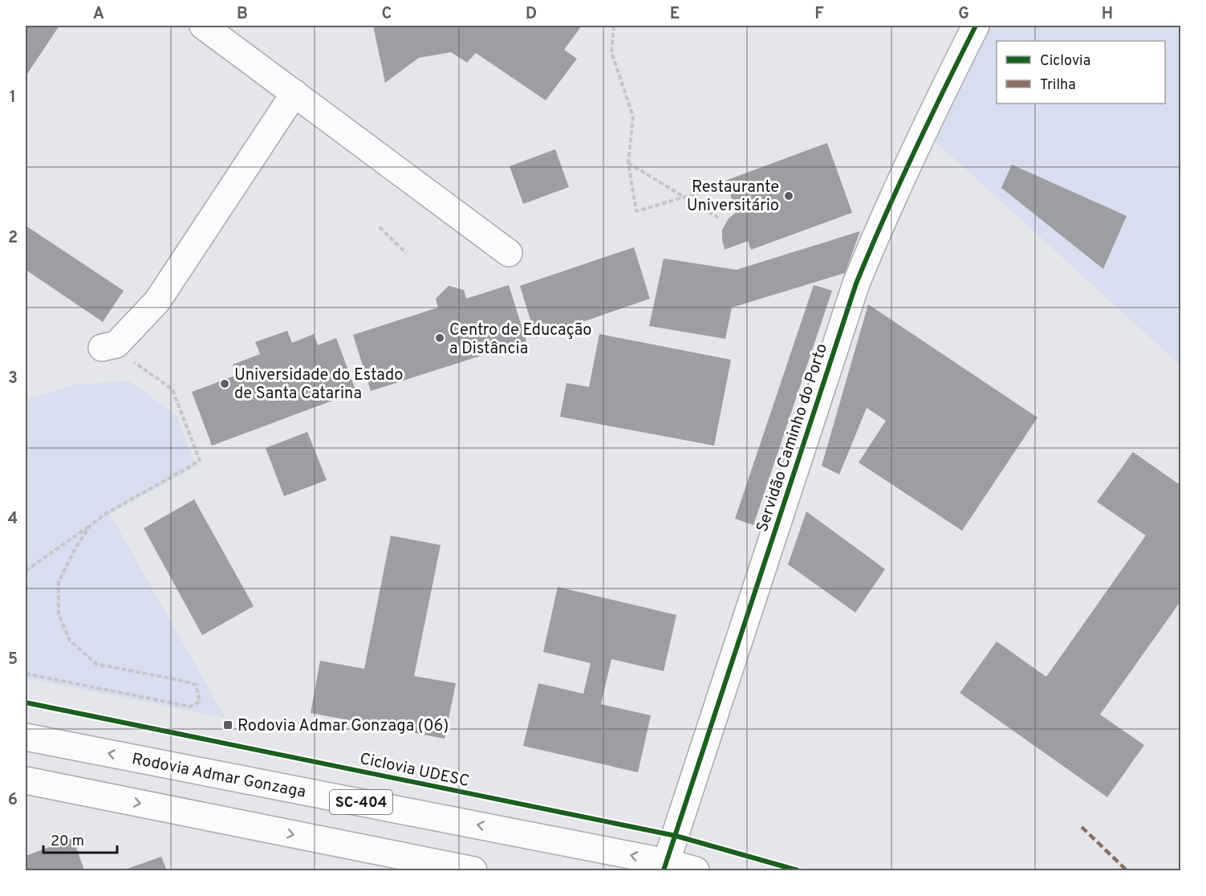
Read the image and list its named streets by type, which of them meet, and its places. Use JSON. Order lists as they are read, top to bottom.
{
  "streets": {
    "main road": ["Servidão Caminho do Porto", "Rodovia Admar Gonzaga", "SC-404"],
    "cycle path": ["Ciclovia UDESC"]
  },
  "crossings": [
    ["Servidão Caminho do Porto", "Rodovia Admar Gonzaga"]
  ],
  "places": {
    "other": ["Restaurante Universitário", "Centro de Educação a Distância", "Universidade do Estado de Santa Catarina"],
    "transit": ["Rodovia Admar Gonzaga (06)"]
  },
  "legend": ["Ciclovia", "Trilha"],
  "scale_bar": "20 m",
  "grid": {
    "columns": [
      "A",
      "B",
      "C",
      "D",
      "E",
      "F",
      "G",
      "H"
    ],
    "rows": [
      "1",
      "2",
      "3",
      "4",
      "5",
      "6"
    ]
  }
}
